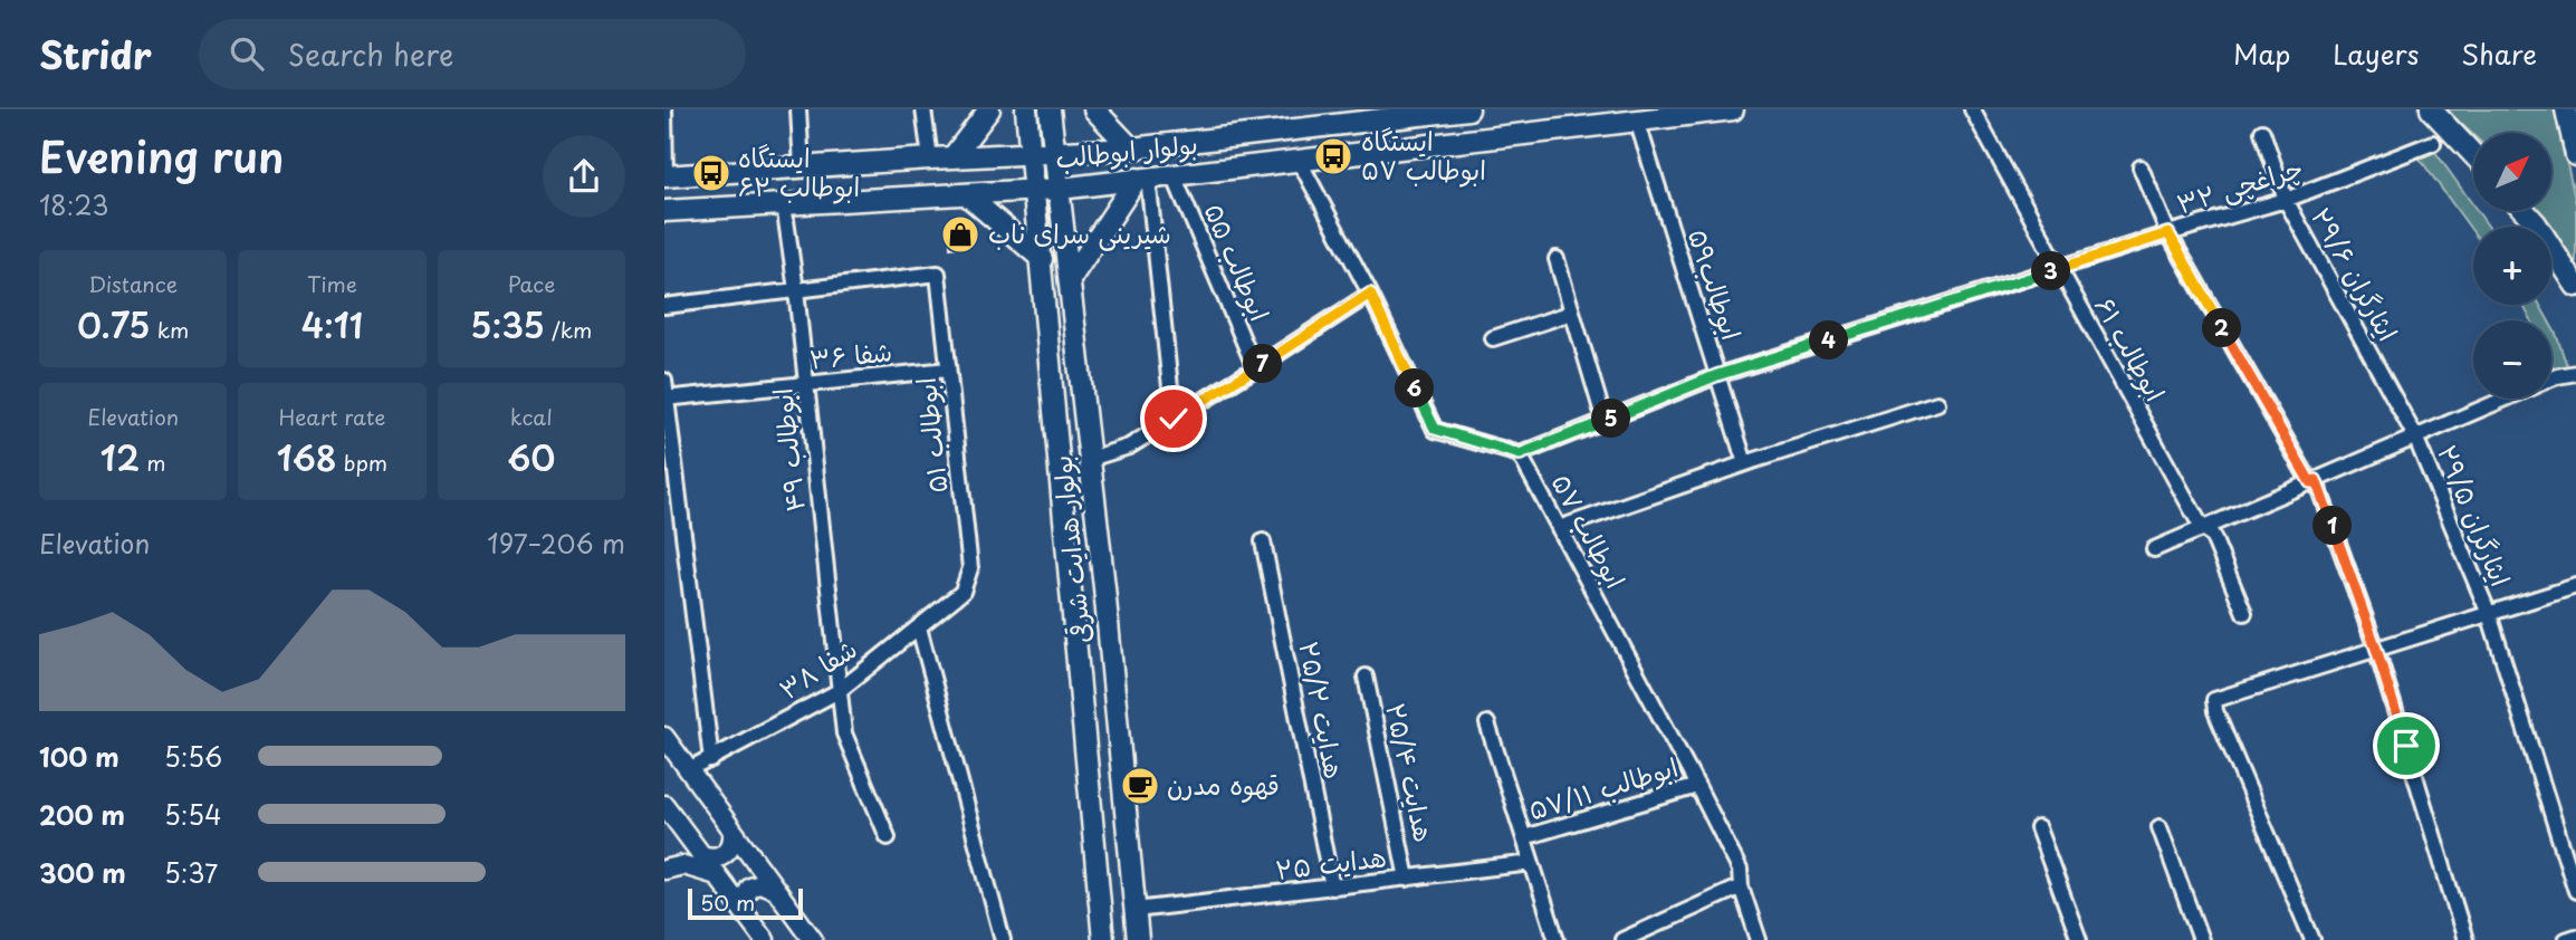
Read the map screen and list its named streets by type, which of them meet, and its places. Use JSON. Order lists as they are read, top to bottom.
{
  "streets": {
    "main road": ["بولوار ابوطالب", "بولوار هدایت شرقی"],
    "street": [
      "چراغچی ۳۲",
      "ابوطالب ۵۵",
      "ایثارگران ۲۹/۶",
      "ابوطالب۵۹",
      "ابوطالب ۶۱",
      "شفا ۳۶",
      "ابوطالب ۵۱",
      "ابوطالب ۴۹",
      "ایثارگران ۲۹/۵",
      "ابوطالب ۵۷",
      "شفا ۳۸",
      "هدایت ۲۵/۲",
      "هدایت ۲۵/۴",
      "ابوطالب ۵۷/۱۱",
      "هدایت ۲۵"
    ]
  },
  "crossings": [
    ["بولوار ابوطالب", "ابوطالب ۵۵"],
    ["بولوار ابوطالب", "ابوطالب۵۹"],
    ["بولوار ابوطالب", "ابوطالب ۴۹"],
    ["بولوار ابوطالب", "ابوطالب ۵۷"],
    ["بولوار ابوطالب", "بولوار هدایت شرقی"],
    ["چراغچی ۳۲", "ایثارگران ۲۹/۶"],
    ["چراغچی ۳۲", "ابوطالب۵۹"],
    ["چراغچی ۳۲", "ابوطالب ۶۱"],
    ["چراغچی ۳۲", "ابوطالب ۵۷"],
    ["ایثارگران ۲۹/۶", "ایثارگران ۲۹/۵"],
    ["شفا ۳۶", "ابوطالب ۵۱"],
    ["شفا ۳۶", "ابوطالب ۴۹"],
    ["ابوطالب ۵۱", "ابوطالب ۴۹"],
    ["ابوطالب ۵۱", "شفا ۳۸"],
    ["ابوطالب ۴۹", "شفا ۳۸"],
    ["ابوطالب ۵۷", "ابوطالب ۵۷/۱۱"],
    ["بولوار هدایت شرقی", "هدایت ۲۵"],
    ["هدایت ۲۵/۲", "هدایت ۲۵"],
    ["هدایت ۲۵/۴", "هدایت ۲۵"]
  ],
  "places": {
    "bus stop": ["ایستگاه ابوطالب ۵۷", "ایستگاه ابوطالب ۶۲"],
    "shop": ["شیرینی سرای ناب"],
    "cafe": ["قهوه مدرن"]
  },
  "scale_bar": "50 m",
  "north": "top right",
  "page": {
    "header": "Stridr",
    "search": "Search here",
    "nav": ["Map", "Layers", "Share"],
    "heading": ["Evening run", "18:23"],
    "map_buttons": ["+", "−"],
    "stats": [
      ["Distance", "0.75 km"],
      ["Time", "4:11"],
      ["Pace", "5:35 /km"],
      ["Elevation", "12 m"],
      ["Heart rate", "168 bpm"],
      ["kcal", "60"]
    ],
    "pins": [
      "3",
      "2",
      "4",
      "7",
      "6",
      "5",
      "1"
    ],
    "chart": ["Elevation", "197–206 m"],
    "list": [
      {
        "name": "100 m",
        "note": "5:56"
      },
      {
        "name": "200 m",
        "note": "5:54"
      },
      {
        "name": "300 m",
        "note": "5:37"
      }
    ],
    "scale": "50 m"
  }
}
